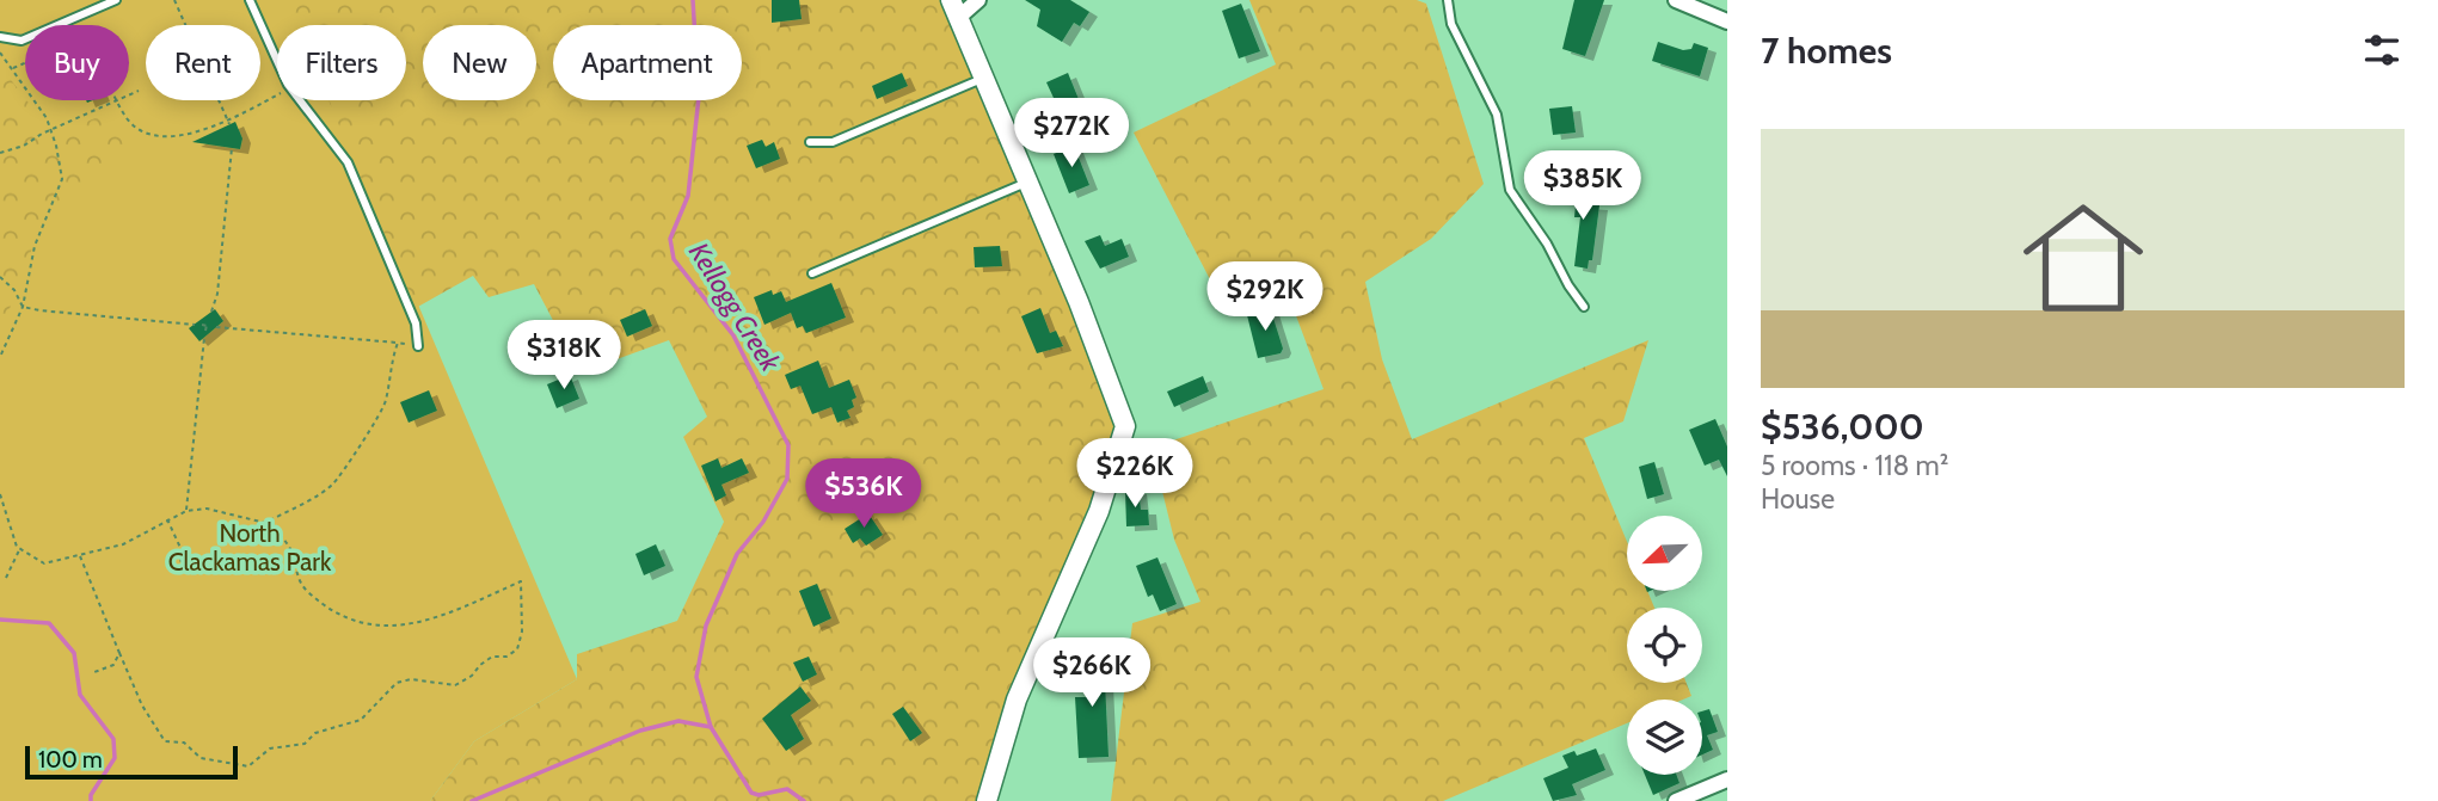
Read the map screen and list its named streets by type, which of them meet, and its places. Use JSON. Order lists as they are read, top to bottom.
{
  "water": ["Kellogg Creek"],
  "parks": ["North Clackamas Park"],
  "scale_bar": "100 m",
  "north": "bottom left",
  "page": {
    "heading": "7 homes",
    "chip": [
      "Buy",
      "Rent",
      "Filters",
      "New",
      "Apartment"
    ],
    "price": [
      "$272K",
      "$385K",
      "$292K",
      "$318K",
      "$226K",
      "$536K",
      "$266K"
    ],
    "list": [
      {
        "name": "$536,000",
        "note": "5 rooms · 118 m² · House"
      }
    ],
    "scale": "100 m"
  }
}
